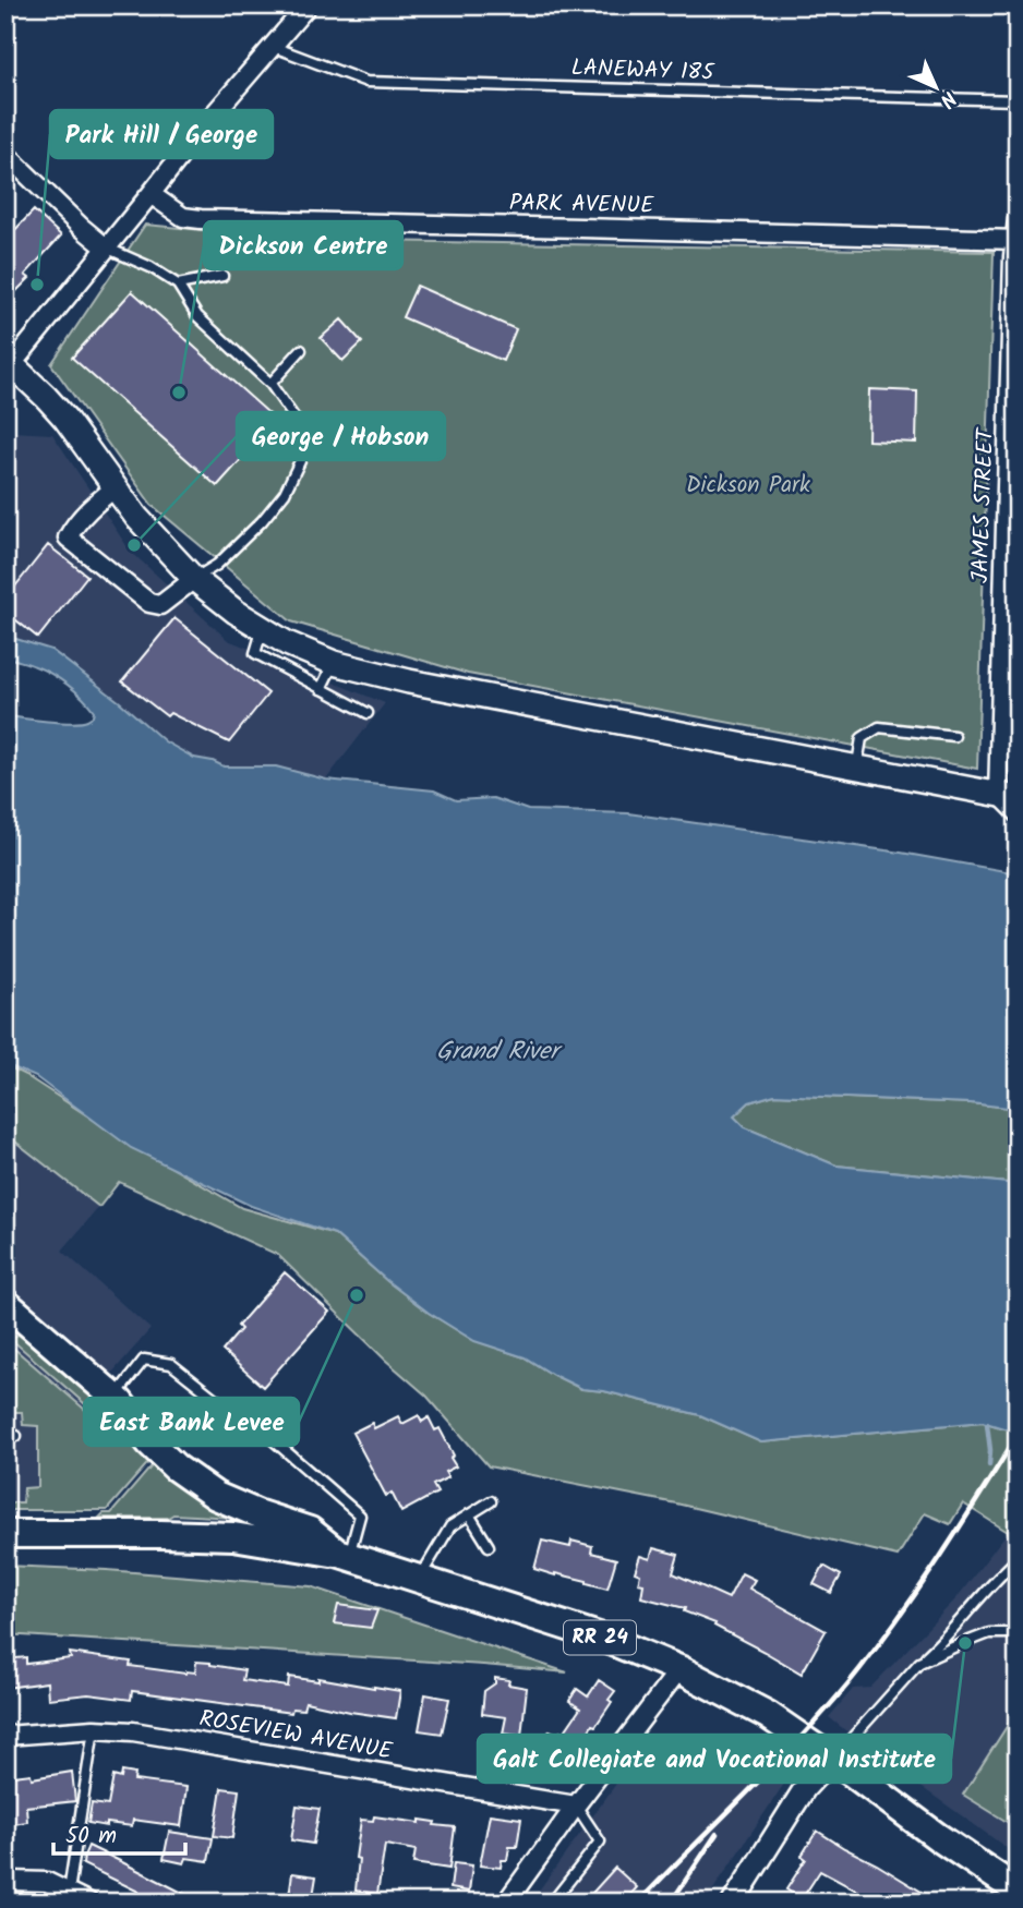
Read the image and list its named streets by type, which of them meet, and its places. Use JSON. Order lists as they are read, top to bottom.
{
  "streets": {
    "main road": ["RR 24"],
    "street": ["PARK AVENUE", "JAMES STREET", "ROSEVIEW AVENUE"],
    "lane": ["LANEWAY 185"]
  },
  "crossings": [
    ["PARK AVENUE", "JAMES STREET"]
  ],
  "water": ["Grand River"],
  "parks": ["Dickson Park"],
  "places": [
    "Park Hill / George",
    "Dickson Centre",
    "George / Hobson",
    "East Bank Levee",
    "Galt Collegiate and Vocational Institute"
  ],
  "scale_bar": "50 m",
  "north": "bottom right"
}
